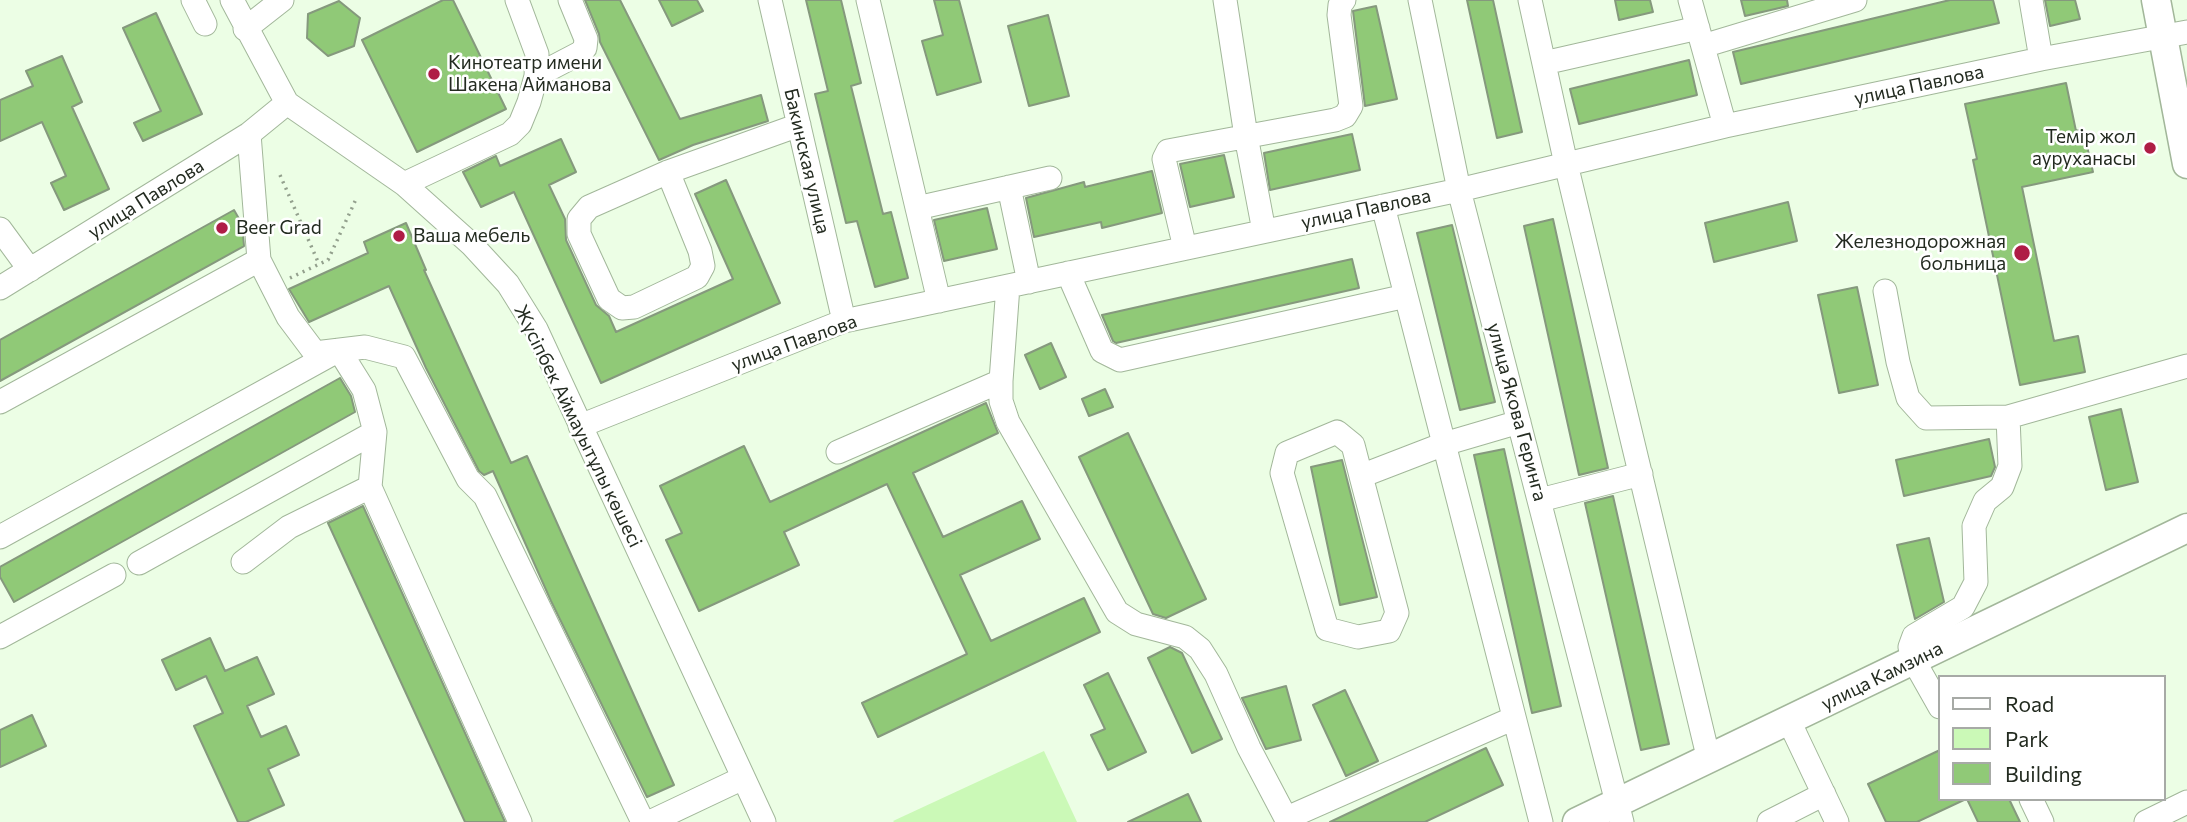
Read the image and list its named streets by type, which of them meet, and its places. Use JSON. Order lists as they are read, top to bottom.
{
  "streets": {
    "main road": ["улица Камзина"],
    "street": [
      "улица Павлова",
      "Бакинская улица",
      "улица Якова Геринга",
      "Жүсіпбек Аймауытұлы көшесі"
    ]
  },
  "crossings": [
    ["улица Павлова", "Бакинская улица"],
    ["улица Павлова", "улица Якова Геринга"],
    ["улица Павлова", "Жүсіпбек Аймауытұлы көшесі"],
    ["улица Якова Геринга", "улица Камзина"]
  ],
  "places": [
    "Кинотеатр имени Шакена Айманова",
    "Темір жол ауруханасы",
    "Beer Grad",
    "Ваша мебель",
    "Железнодорожная больница"
  ],
  "legend": ["Road", "Park", "Building"]
}
